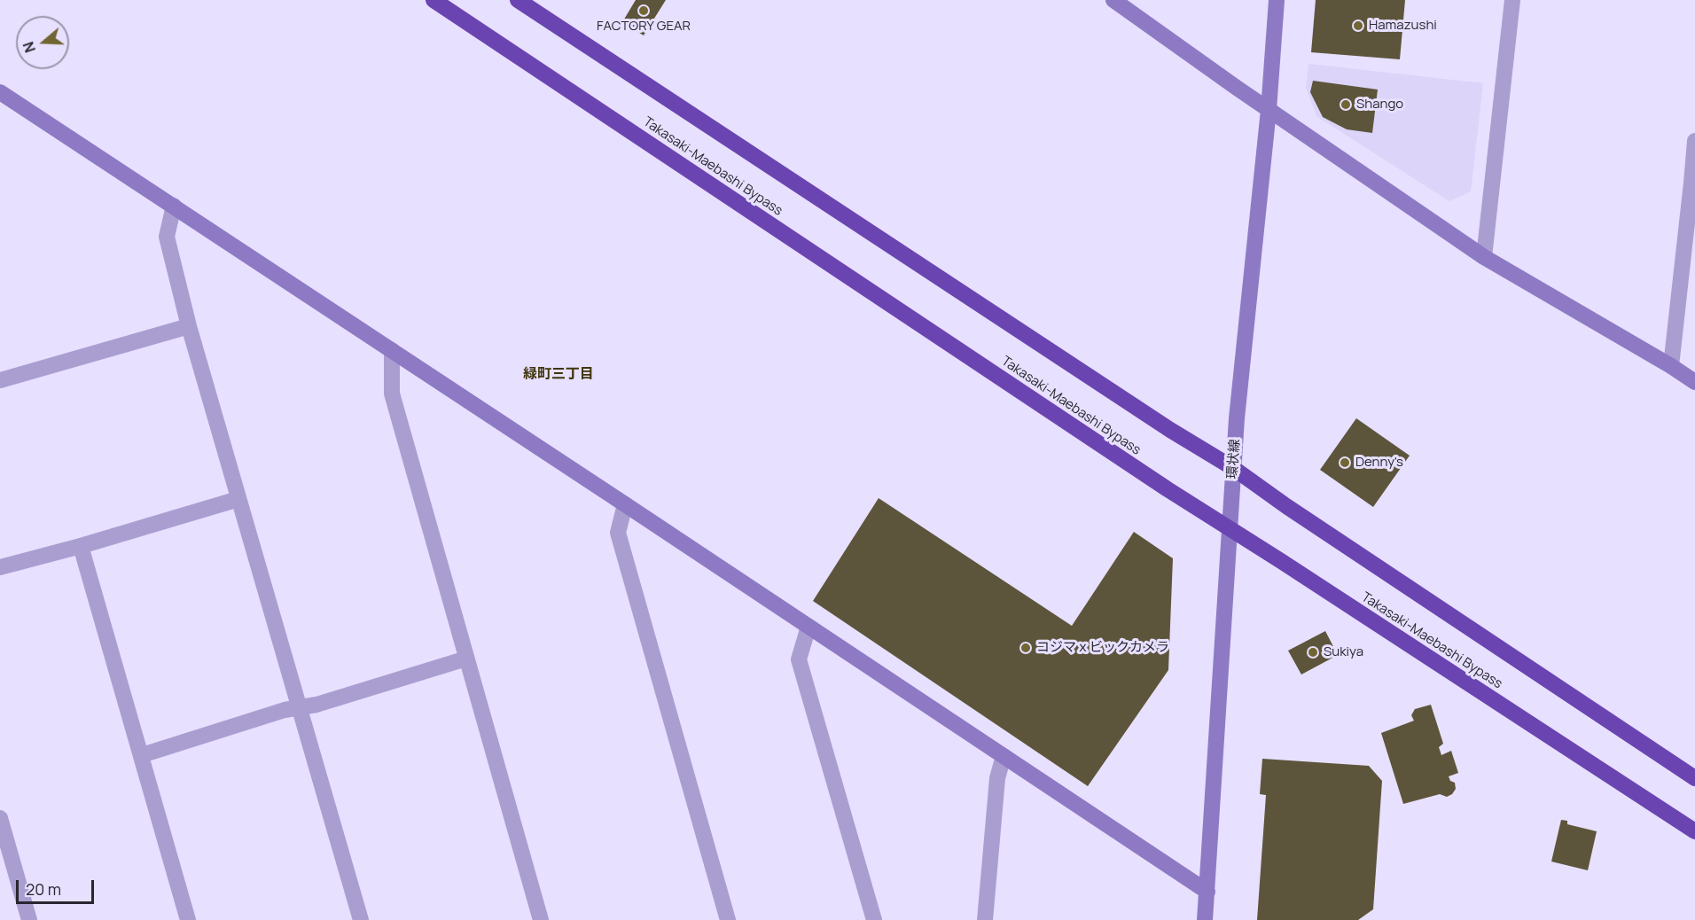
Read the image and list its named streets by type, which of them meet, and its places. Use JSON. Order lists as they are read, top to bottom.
{
  "streets": {
    "highway": ["Takasaki-Maebashi Bypass"],
    "street": ["環状線"]
  },
  "crossings": [
    ["Takasaki-Maebashi Bypass", "環状線"]
  ],
  "districts": ["緑町三丁目"],
  "places": [
    "FACTORY GEAR",
    "Hamazushi",
    "Shango",
    "Denny's",
    "コジマｘビックカメラ",
    "Sukiya"
  ],
  "scale_bar": "20 m",
  "north": "left"
}
